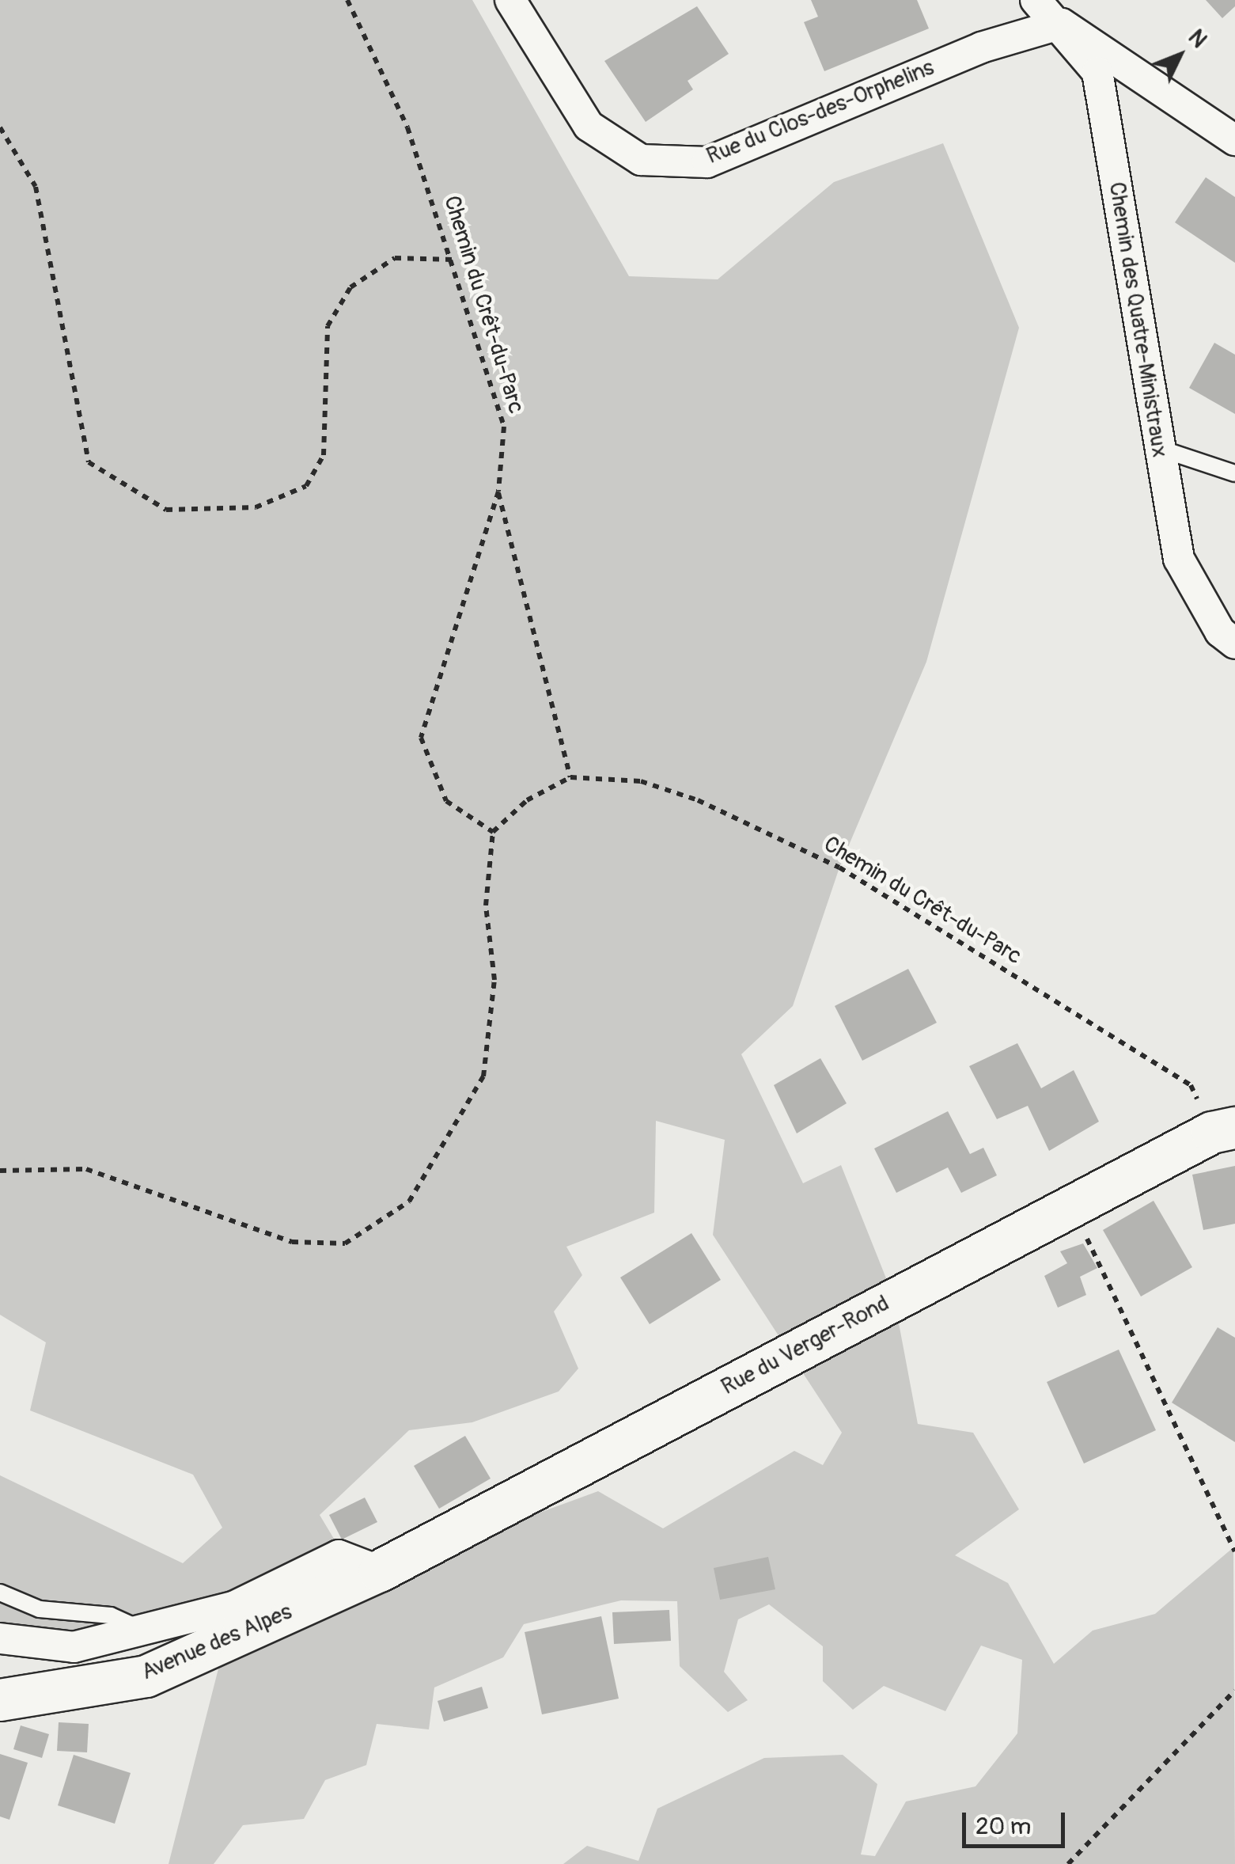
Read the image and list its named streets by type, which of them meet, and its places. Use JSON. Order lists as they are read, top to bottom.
{
  "streets": {
    "main road": ["Rue du Verger-Rond", "Avenue des Alpes"],
    "street": ["Rue du Clos-des-Orphelins", "Chemin des Quatre-Ministraux"],
    "path": ["Chemin du Crêt-du-Parc"]
  },
  "crossings": [
    ["Rue du Clos-des-Orphelins", "Chemin des Quatre-Ministraux"],
    ["Chemin du Crêt-du-Parc", "Rue du Verger-Rond"],
    ["Rue du Verger-Rond", "Avenue des Alpes"]
  ],
  "scale_bar": "20 m",
  "north": "top right"
}
